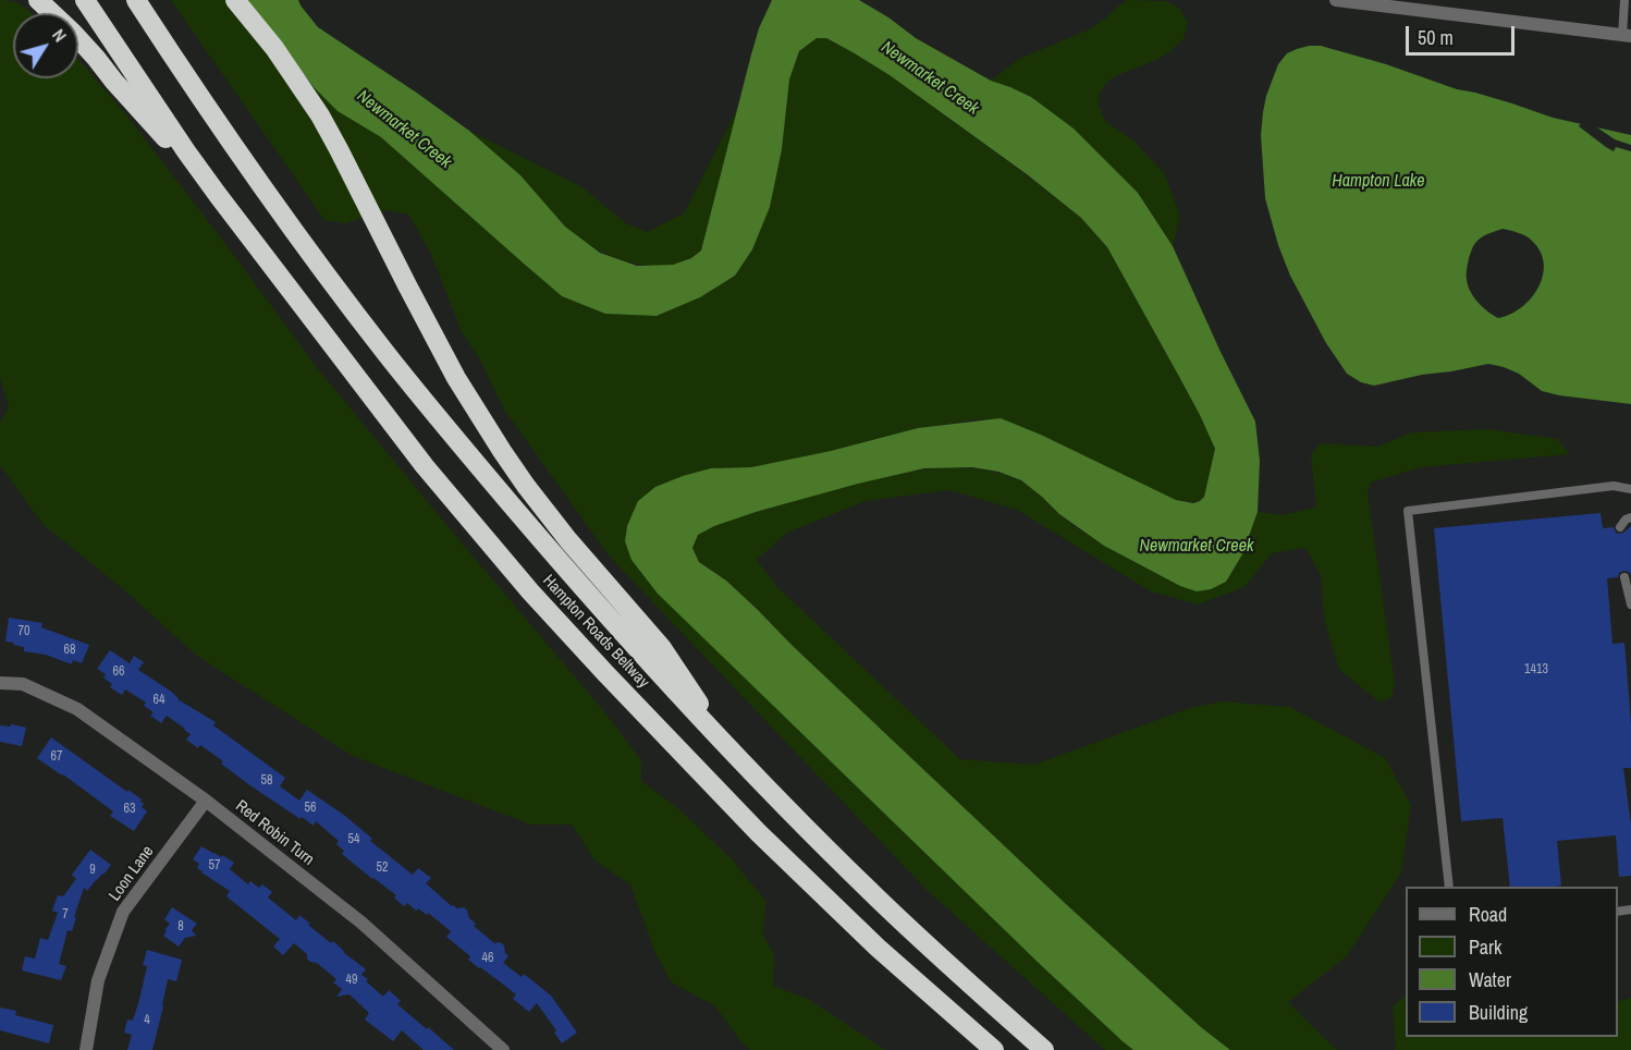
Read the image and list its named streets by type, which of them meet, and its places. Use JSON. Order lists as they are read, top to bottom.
{
  "streets": {
    "highway": ["Hampton Roads Beltway"],
    "street": ["Red Robin Turn", "Loon Lane"]
  },
  "crossings": [
    ["Red Robin Turn", "Loon Lane"]
  ],
  "water": ["Newmarket Creek", "Hampton Lake"],
  "house_numbers": [
    "70",
    "68",
    "1413",
    "66",
    "64",
    "67",
    "58",
    "56",
    "63",
    "54",
    "57",
    "52",
    "9",
    "7",
    "8",
    "46",
    "49",
    "4"
  ],
  "legend": [
    "Road",
    "Park",
    "Water",
    "Building"
  ],
  "scale_bar": "50 m",
  "north": "top right"
}
